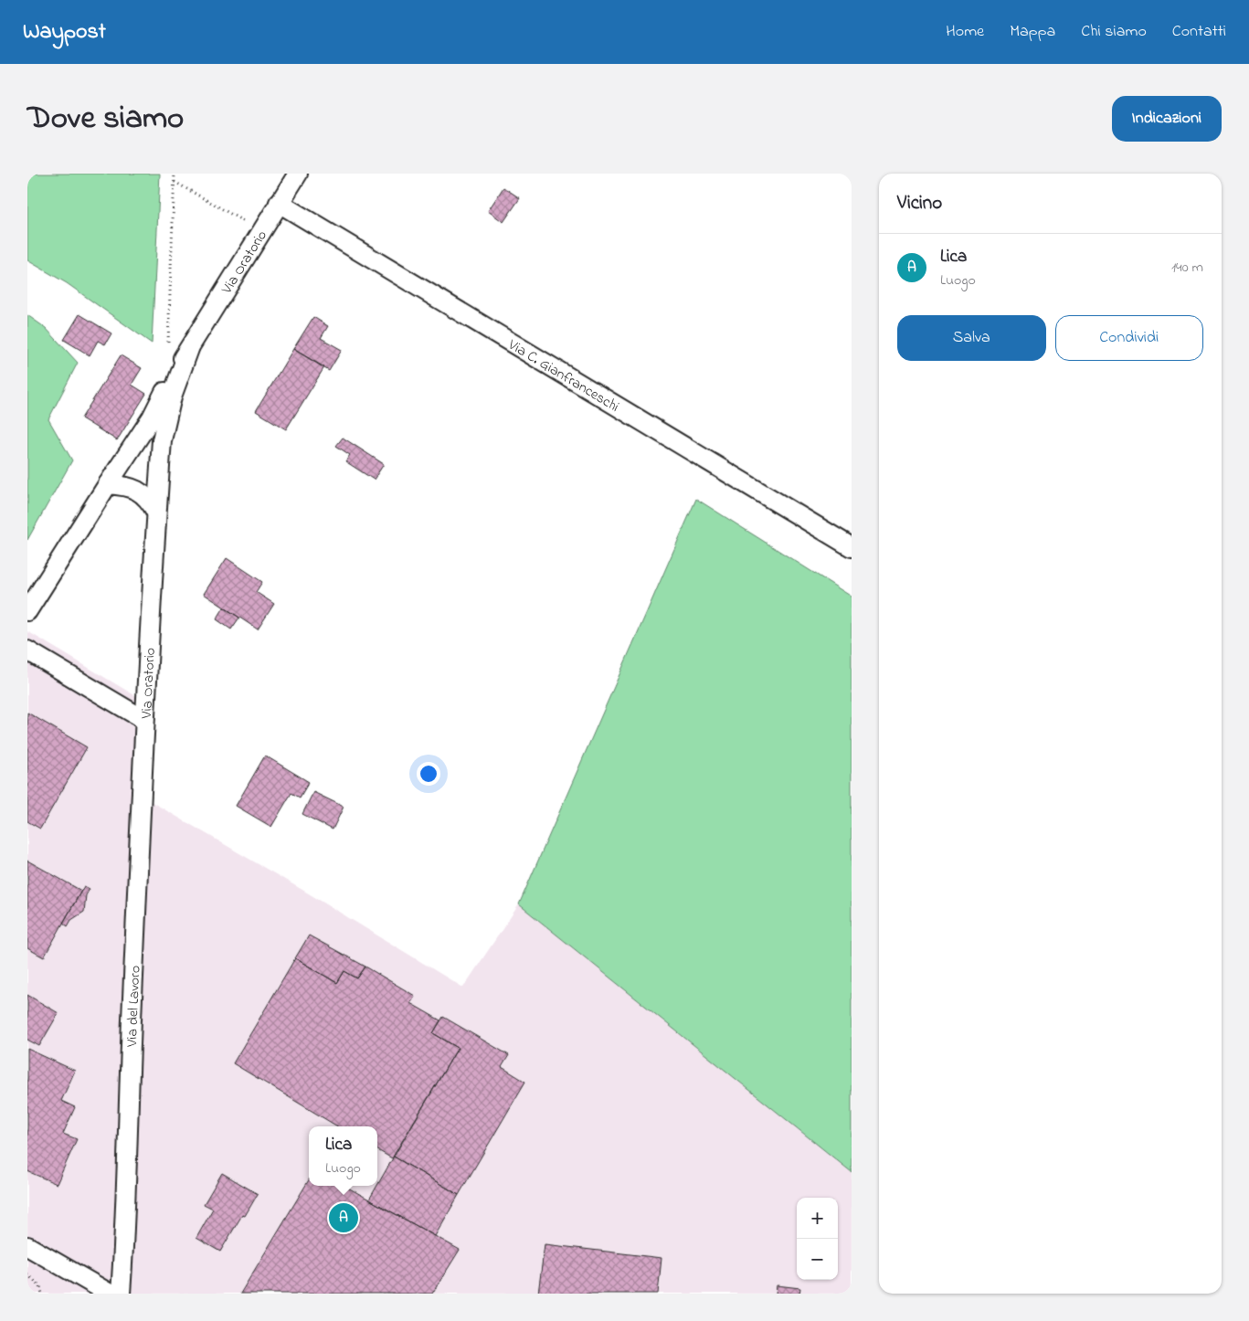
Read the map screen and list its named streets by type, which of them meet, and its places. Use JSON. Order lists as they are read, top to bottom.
{
  "streets": {
    "street": ["Via Oratorio", "Via C. Gianfranceschi", "Via del Lavoro"]
  },
  "crossings": [
    ["Via Oratorio", "Via C. Gianfranceschi"],
    ["Via Oratorio", "Via del Lavoro"]
  ],
  "page": {
    "header": "Waypost",
    "nav": [
      "Home",
      "Mappa",
      "Chi siamo",
      "Contatti"
    ],
    "title": "Dove siamo",
    "buttons": [
      "Indicazioni",
      ["Salva", "Condividi"]
    ],
    "heading": "Vicino",
    "list": [
      {
        "mark": "A",
        "name": "Lica",
        "note": "Luogo",
        "value": "140 m"
      }
    ],
    "popup": ["Lica", "Luogo"],
    "map_buttons": ["+", "−"],
    "pins": "A"
  }
}
